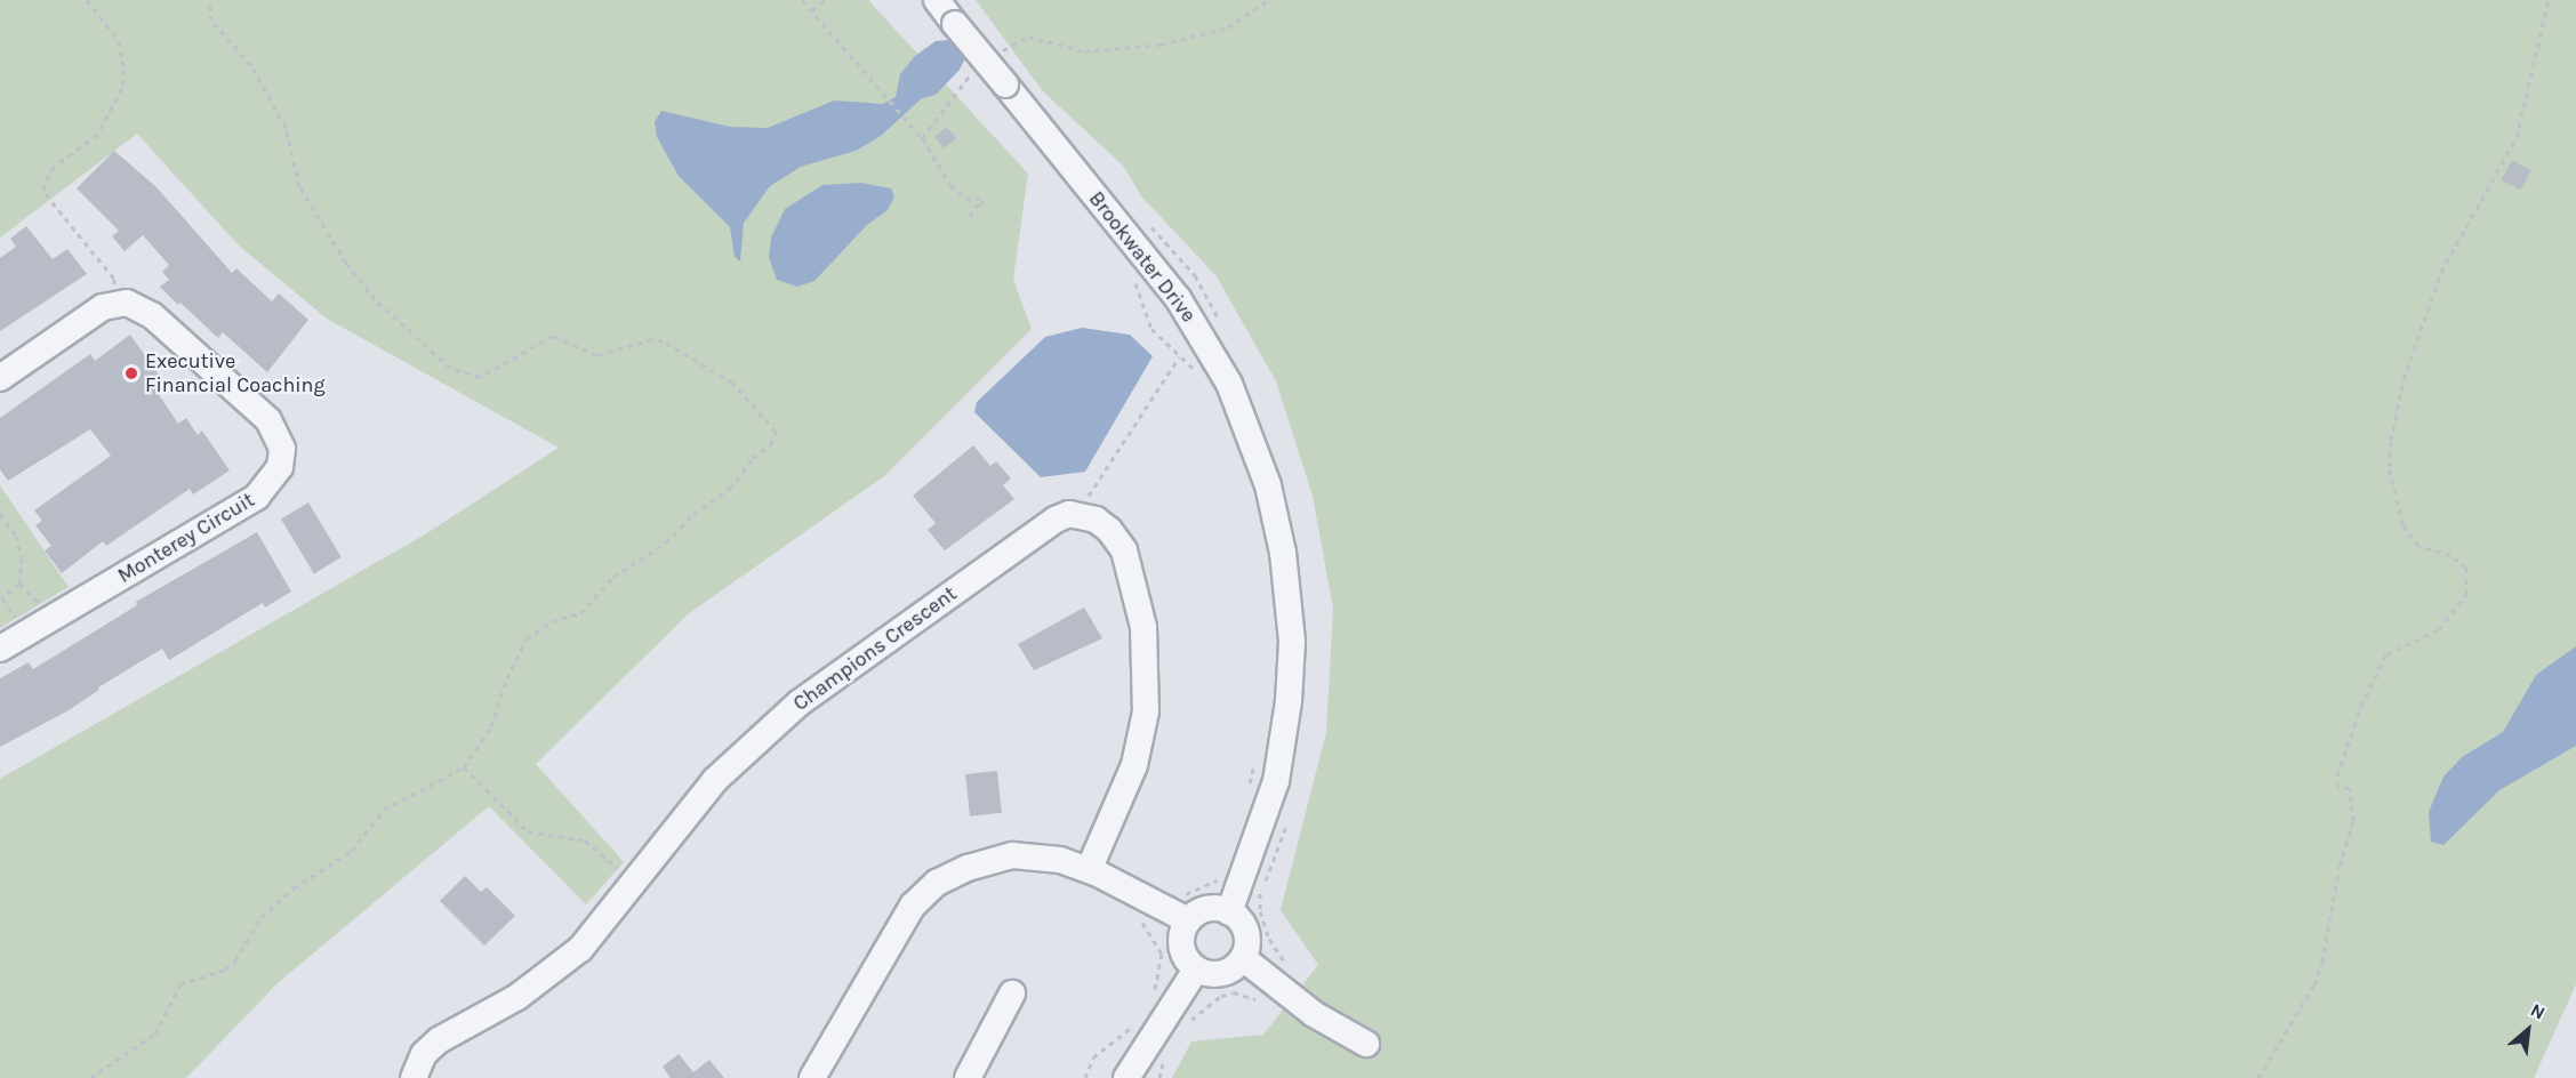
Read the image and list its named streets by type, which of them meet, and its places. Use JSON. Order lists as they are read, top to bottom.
{
  "streets": {
    "street": ["Brookwater Drive", "Monterey Circuit", "Champions Crescent"]
  },
  "places": ["Executive Financial Coaching"],
  "north": "top right"
}
